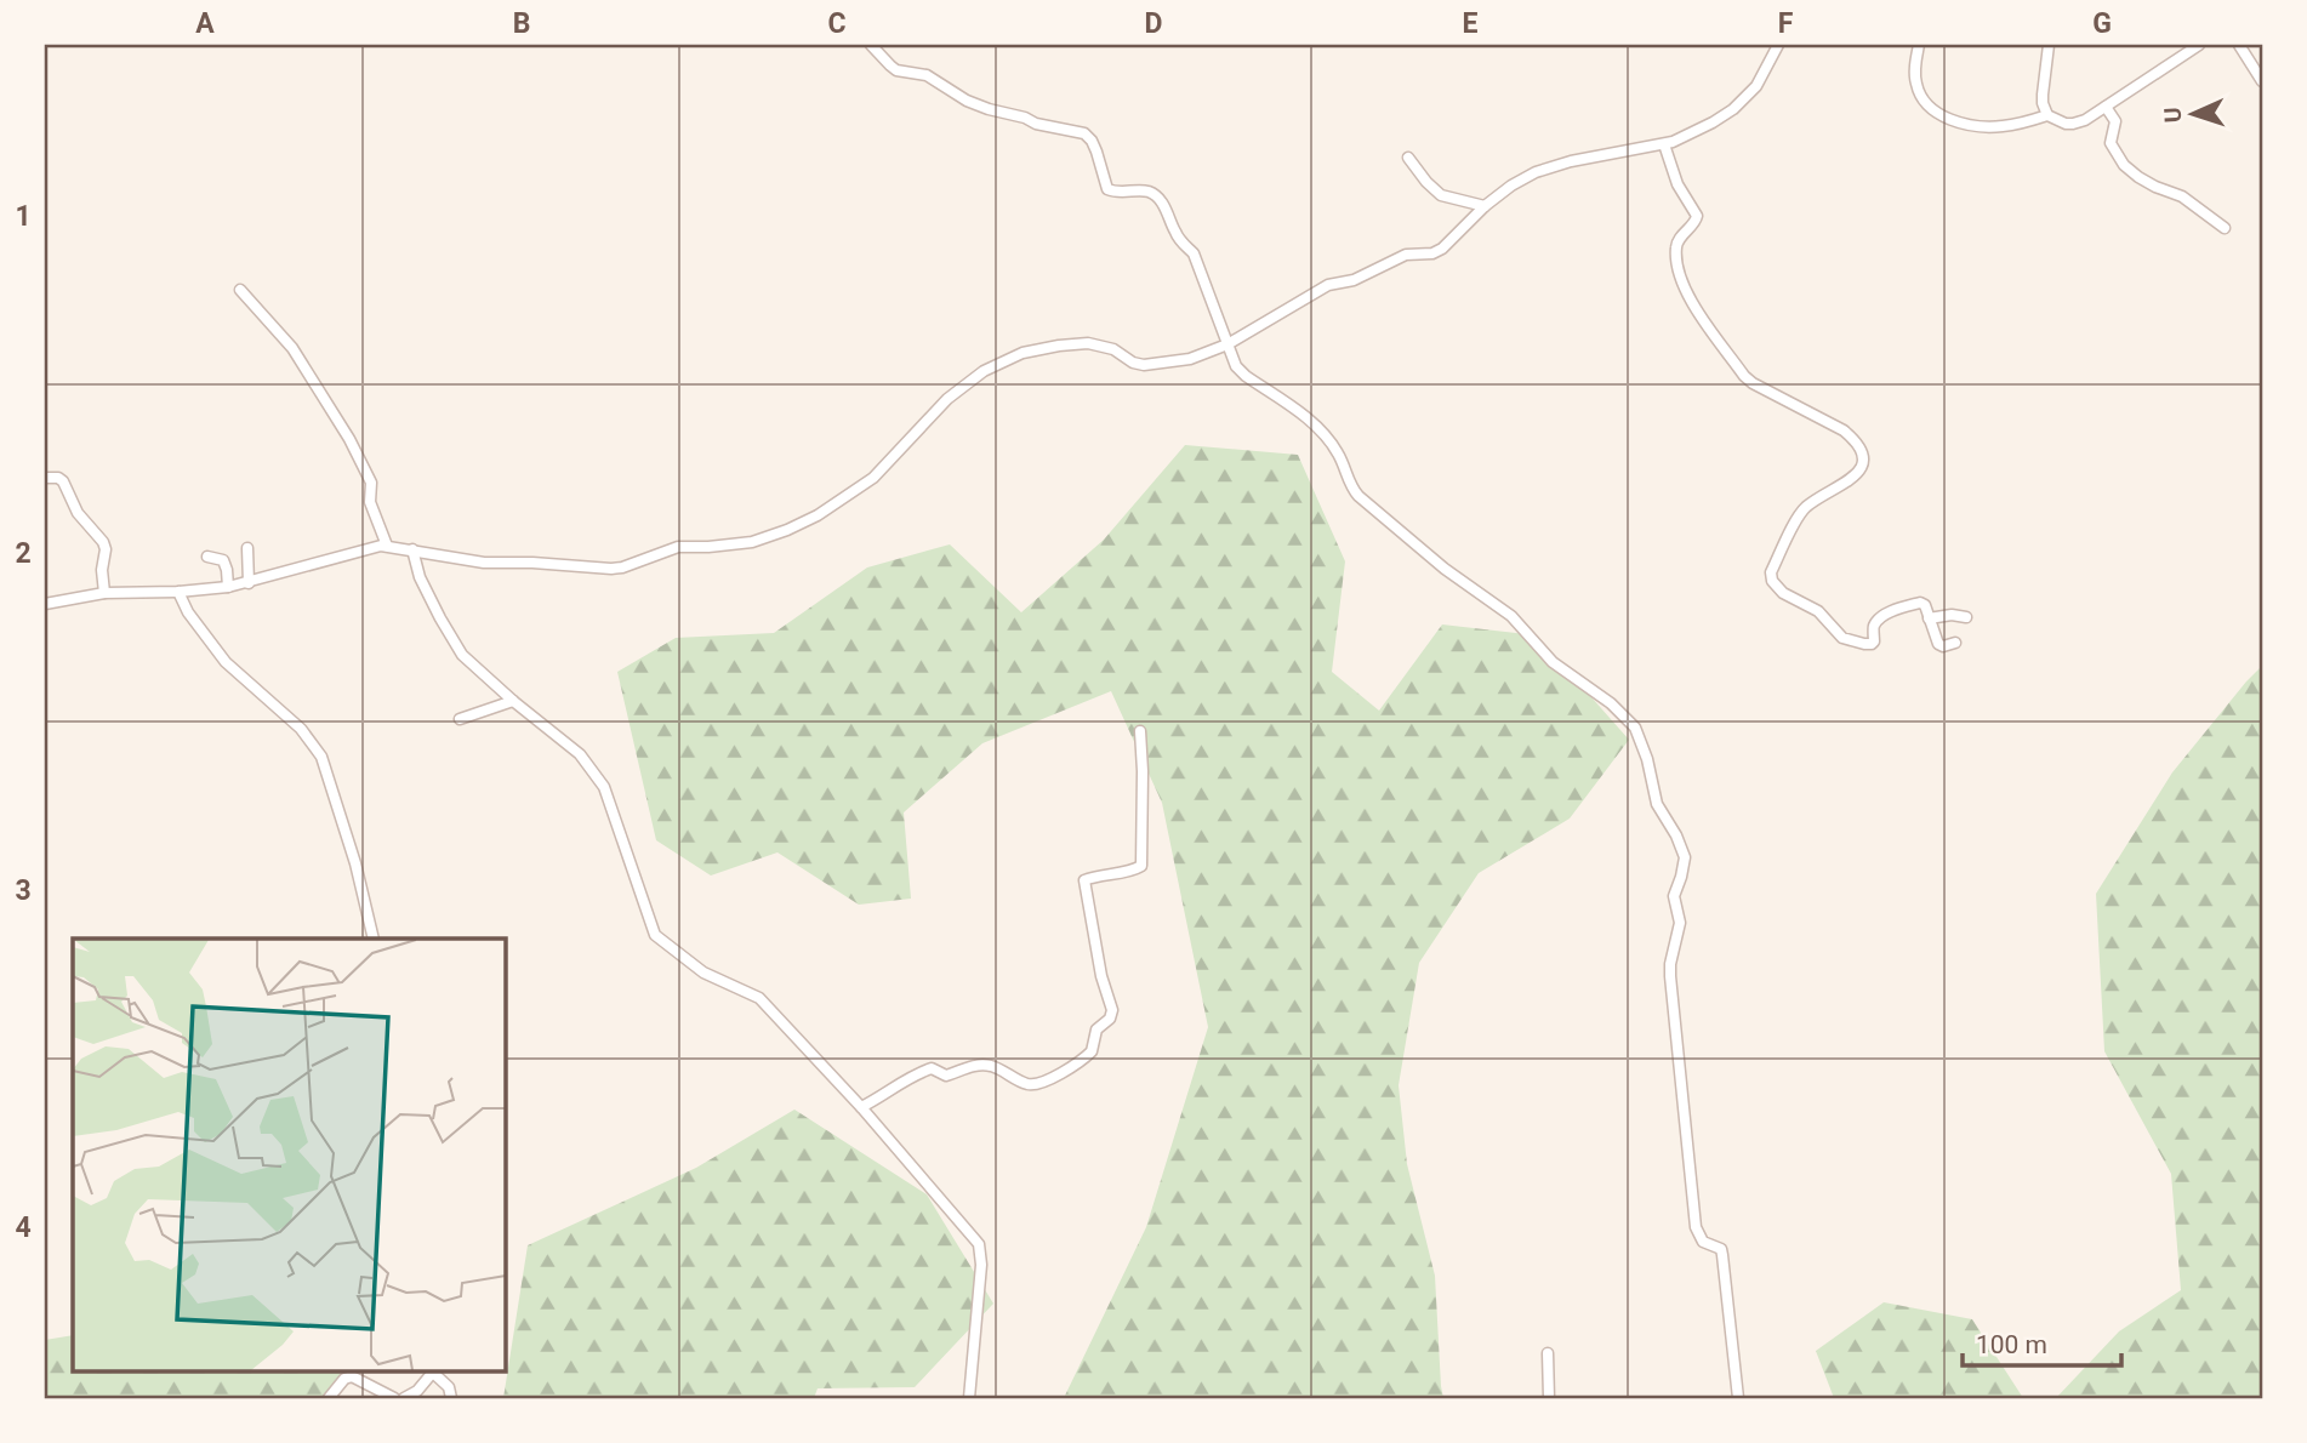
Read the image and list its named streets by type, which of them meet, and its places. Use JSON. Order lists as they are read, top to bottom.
{
  "scale_bar": "100 m",
  "north": "left",
  "grid": {
    "columns": [
      "A",
      "B",
      "C",
      "D",
      "E",
      "F",
      "G"
    ],
    "rows": [
      "1",
      "2",
      "3",
      "4"
    ]
  }
}
